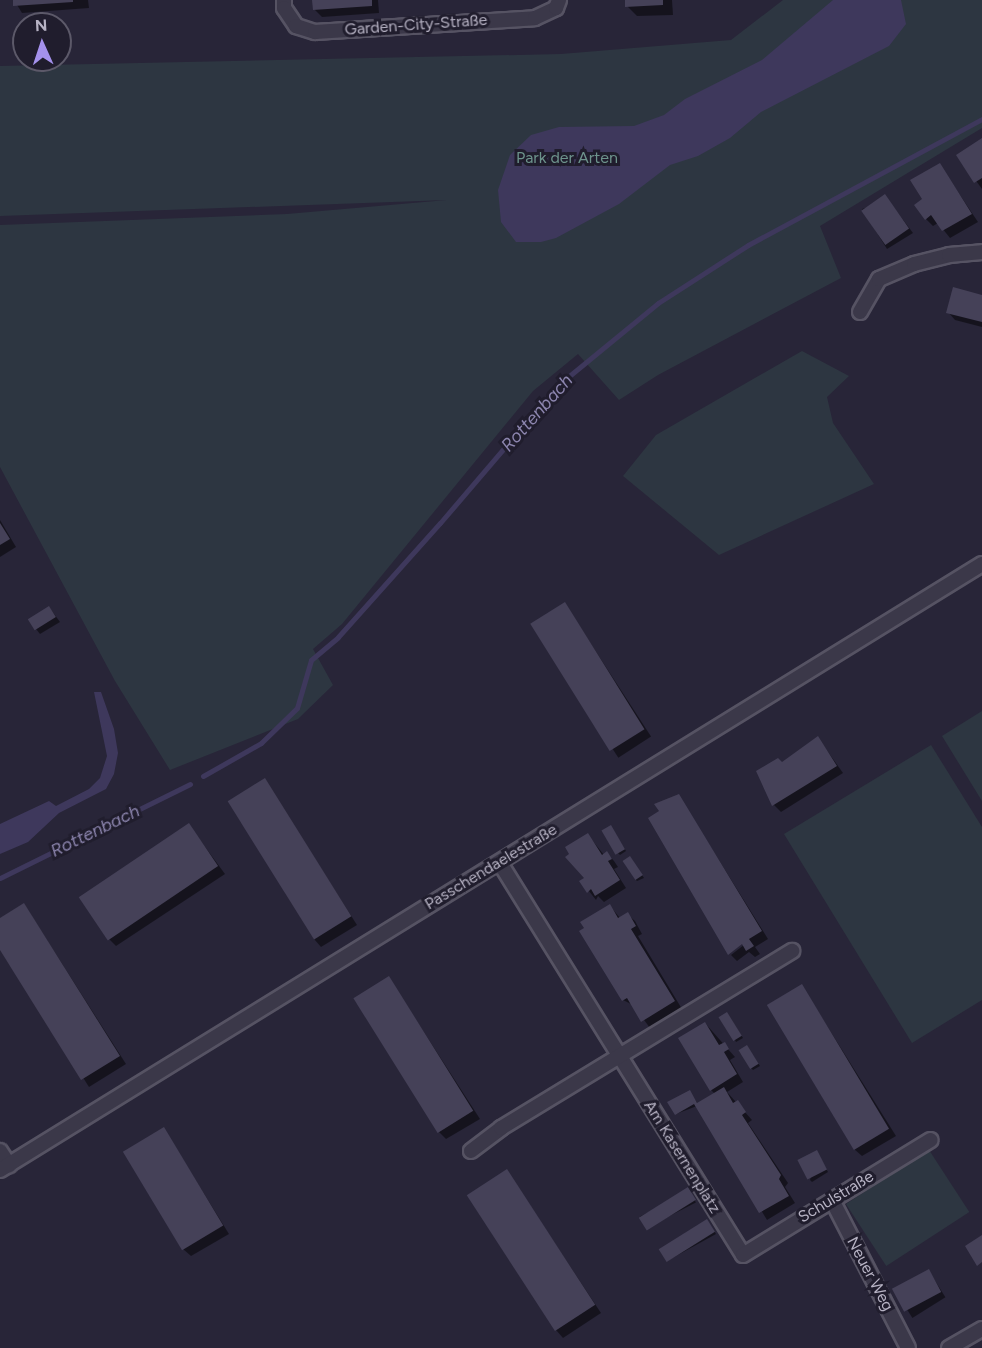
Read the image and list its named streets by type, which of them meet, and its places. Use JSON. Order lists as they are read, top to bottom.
{
  "streets": {
    "street": [
      "Garden-City-Straße",
      "Passchendaelestraße",
      "Am Kasernenplatz",
      "Schulstraße",
      "Neuer Weg"
    ]
  },
  "crossings": [
    ["Passchendaelestraße", "Am Kasernenplatz"],
    ["Am Kasernenplatz", "Schulstraße"],
    ["Schulstraße", "Neuer Weg"]
  ],
  "water": ["Rottenbach"],
  "parks": ["Park der Arten"],
  "north": "top"
}
